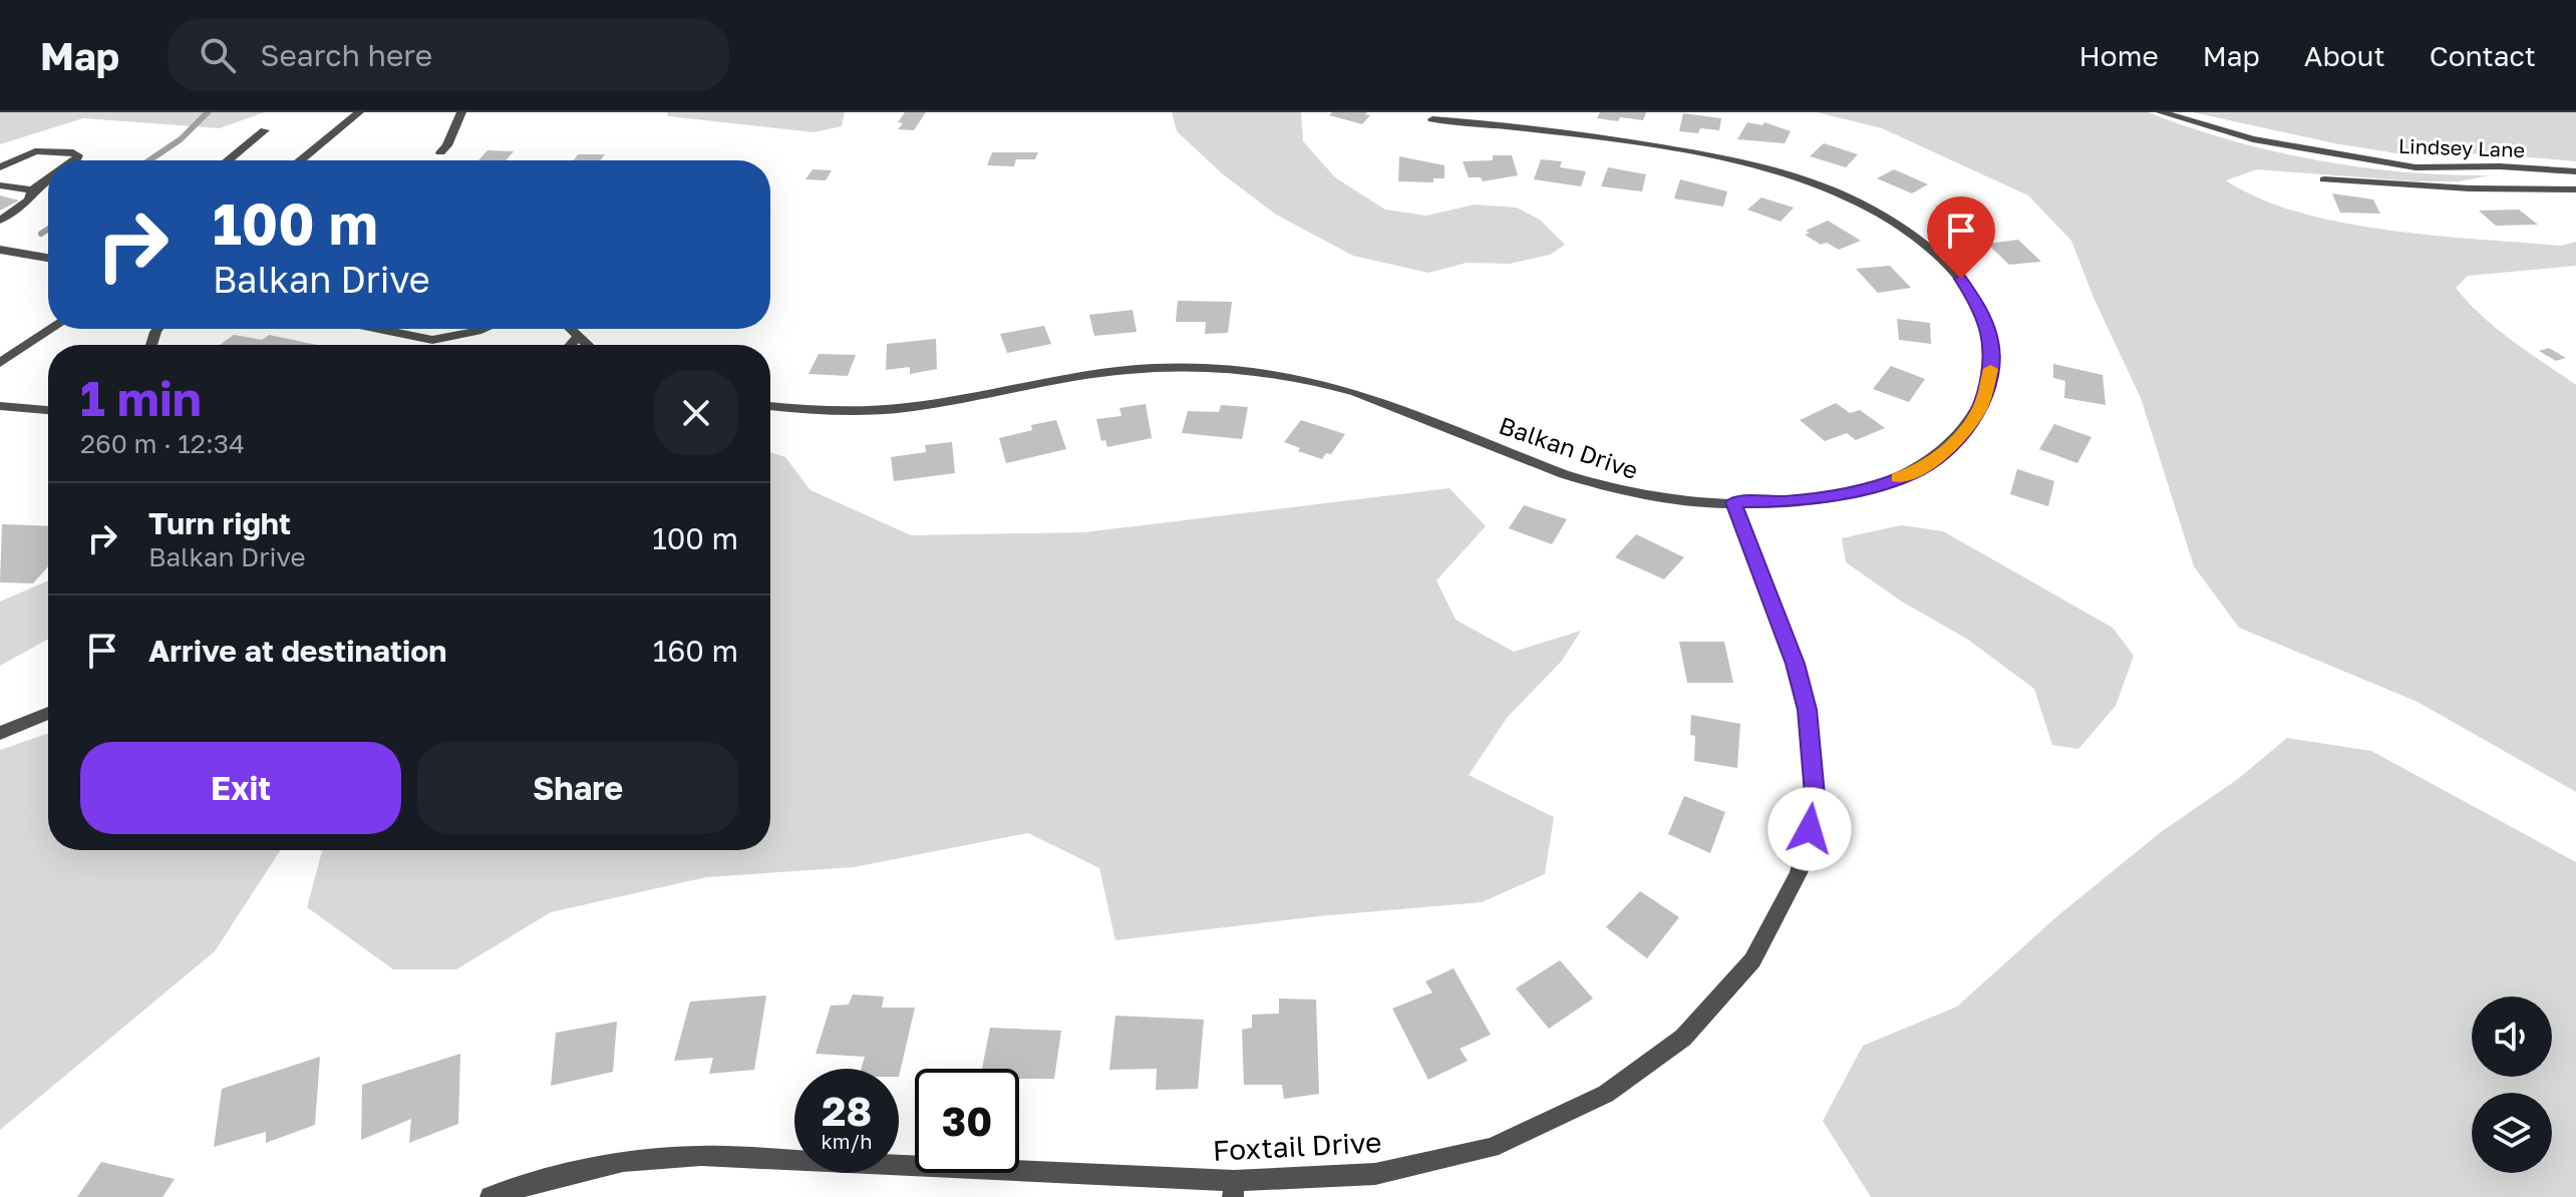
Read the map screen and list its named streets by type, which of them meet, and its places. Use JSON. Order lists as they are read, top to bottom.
{
  "streets": {
    "street": ["Lindsey Lane", "Balkan Drive", "Foxtail Drive"]
  },
  "crossings": [
    ["Balkan Drive", "Foxtail Drive"]
  ],
  "page": {
    "header": "Map",
    "search": "Search here",
    "nav": [
      "Home",
      "Map",
      "About",
      "Contact"
    ],
    "turn": ["100 m", "Balkan Drive"],
    "heading": ["1 min", "260 m · 12:34"],
    "list": [
      {
        "name": "Turn right",
        "note": "Balkan Drive",
        "value": "100 m"
      },
      {
        "name": "Arrive at destination",
        "value": "160 m"
      }
    ],
    "buttons": ["Exit", "Share"],
    "speed": "28 km/h",
    "limit": "30"
  }
}
